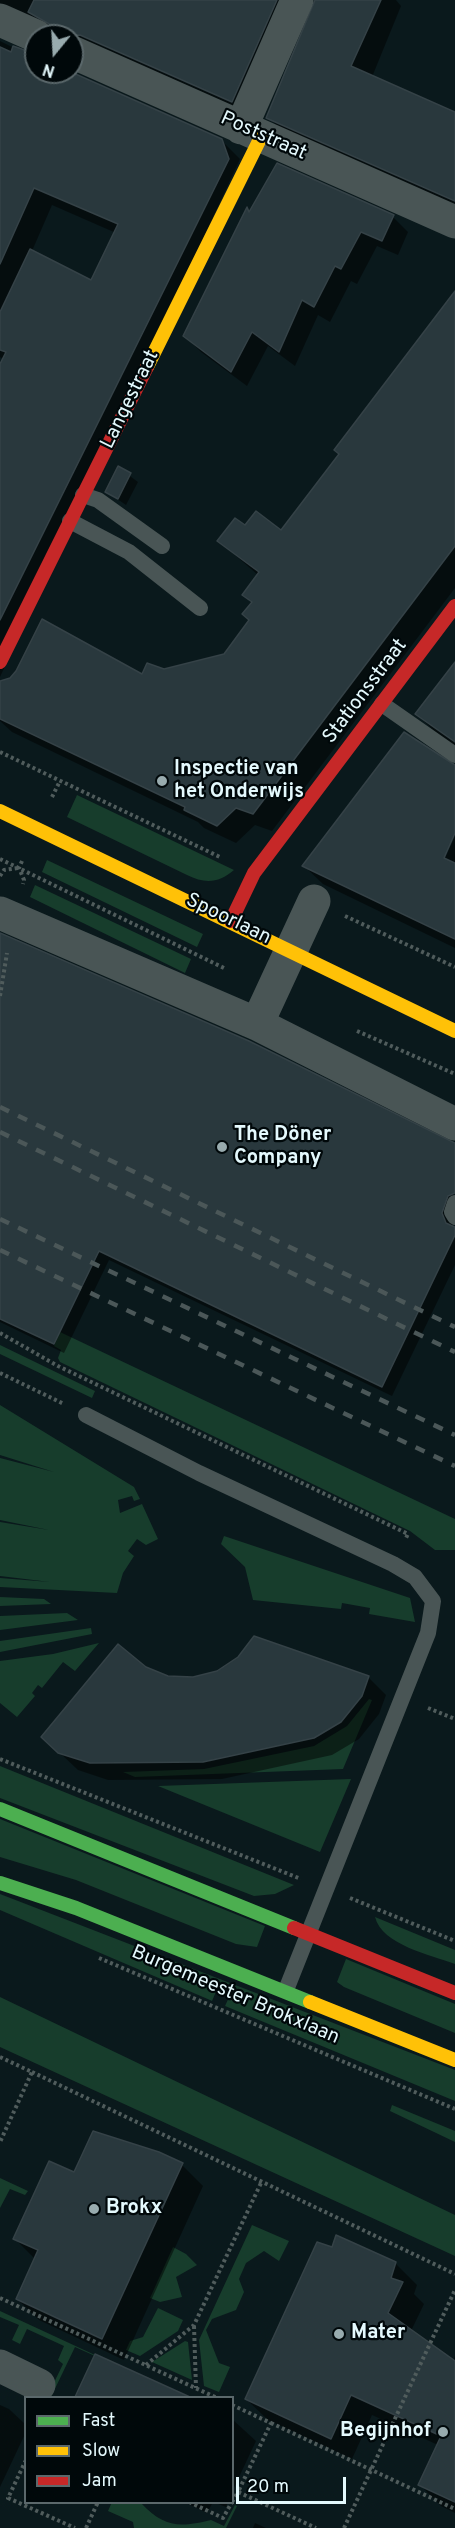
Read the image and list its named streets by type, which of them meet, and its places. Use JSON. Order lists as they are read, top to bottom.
{
  "streets": {
    "street": [
      "Poststraat",
      "Langestraat",
      "Stationsstraat",
      "Spoorlaan",
      "Burgemeester Brokxlaan"
    ]
  },
  "crossings": [
    ["Poststraat", "Langestraat"],
    ["Stationsstraat", "Spoorlaan"]
  ],
  "places": [
    "Inspectie van het Onderwijs",
    "The Döner Company",
    "Brokx",
    "Mater",
    "Begijnhof"
  ],
  "legend": ["Fast", "Slow", "Jam"],
  "scale_bar": "20 m",
  "north": "bottom"
}
